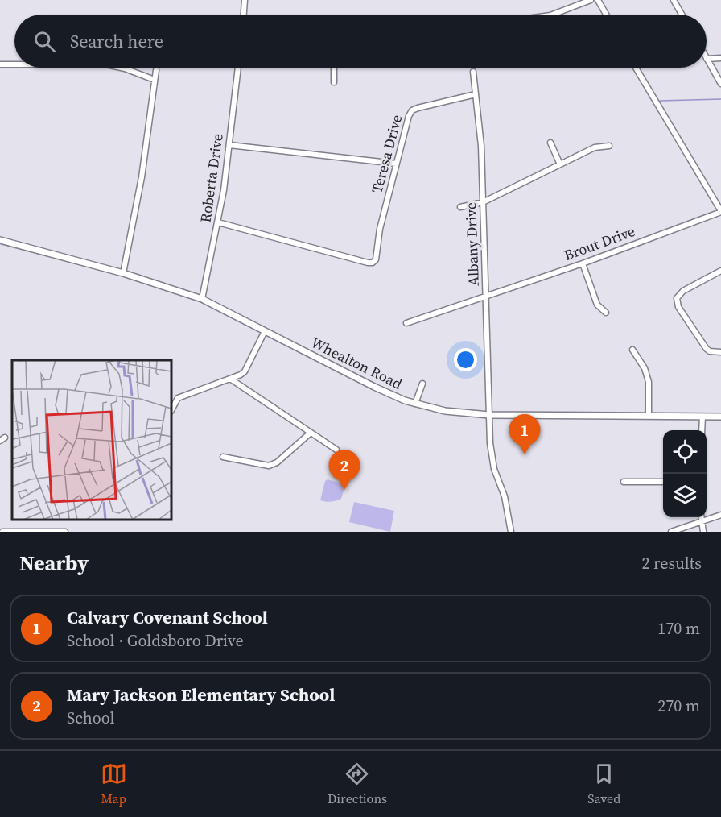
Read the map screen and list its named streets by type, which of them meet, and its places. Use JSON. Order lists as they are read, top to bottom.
{
  "streets": {
    "street": [
      "Teresa Drive",
      "Roberta Drive",
      "Brout Drive",
      "Albany Drive",
      "Whealton Road"
    ]
  },
  "crossings": [
    ["Teresa Drive", "Roberta Drive"],
    ["Teresa Drive", "Albany Drive"],
    ["Roberta Drive", "Whealton Road"],
    ["Brout Drive", "Albany Drive"],
    ["Albany Drive", "Whealton Road"]
  ],
  "page": {
    "search": "Search here",
    "pins": ["1", "2"],
    "heading": ["Nearby", "2 results"],
    "list": [
      {
        "mark": "1",
        "name": "Calvary Covenant School",
        "note": "School · Goldsboro Drive",
        "value": "170 m"
      },
      {
        "mark": "2",
        "name": "Mary Jackson Elementary School",
        "note": "School",
        "value": "270 m"
      }
    ],
    "nav": ["Map", "Directions", "Saved"]
  }
}
